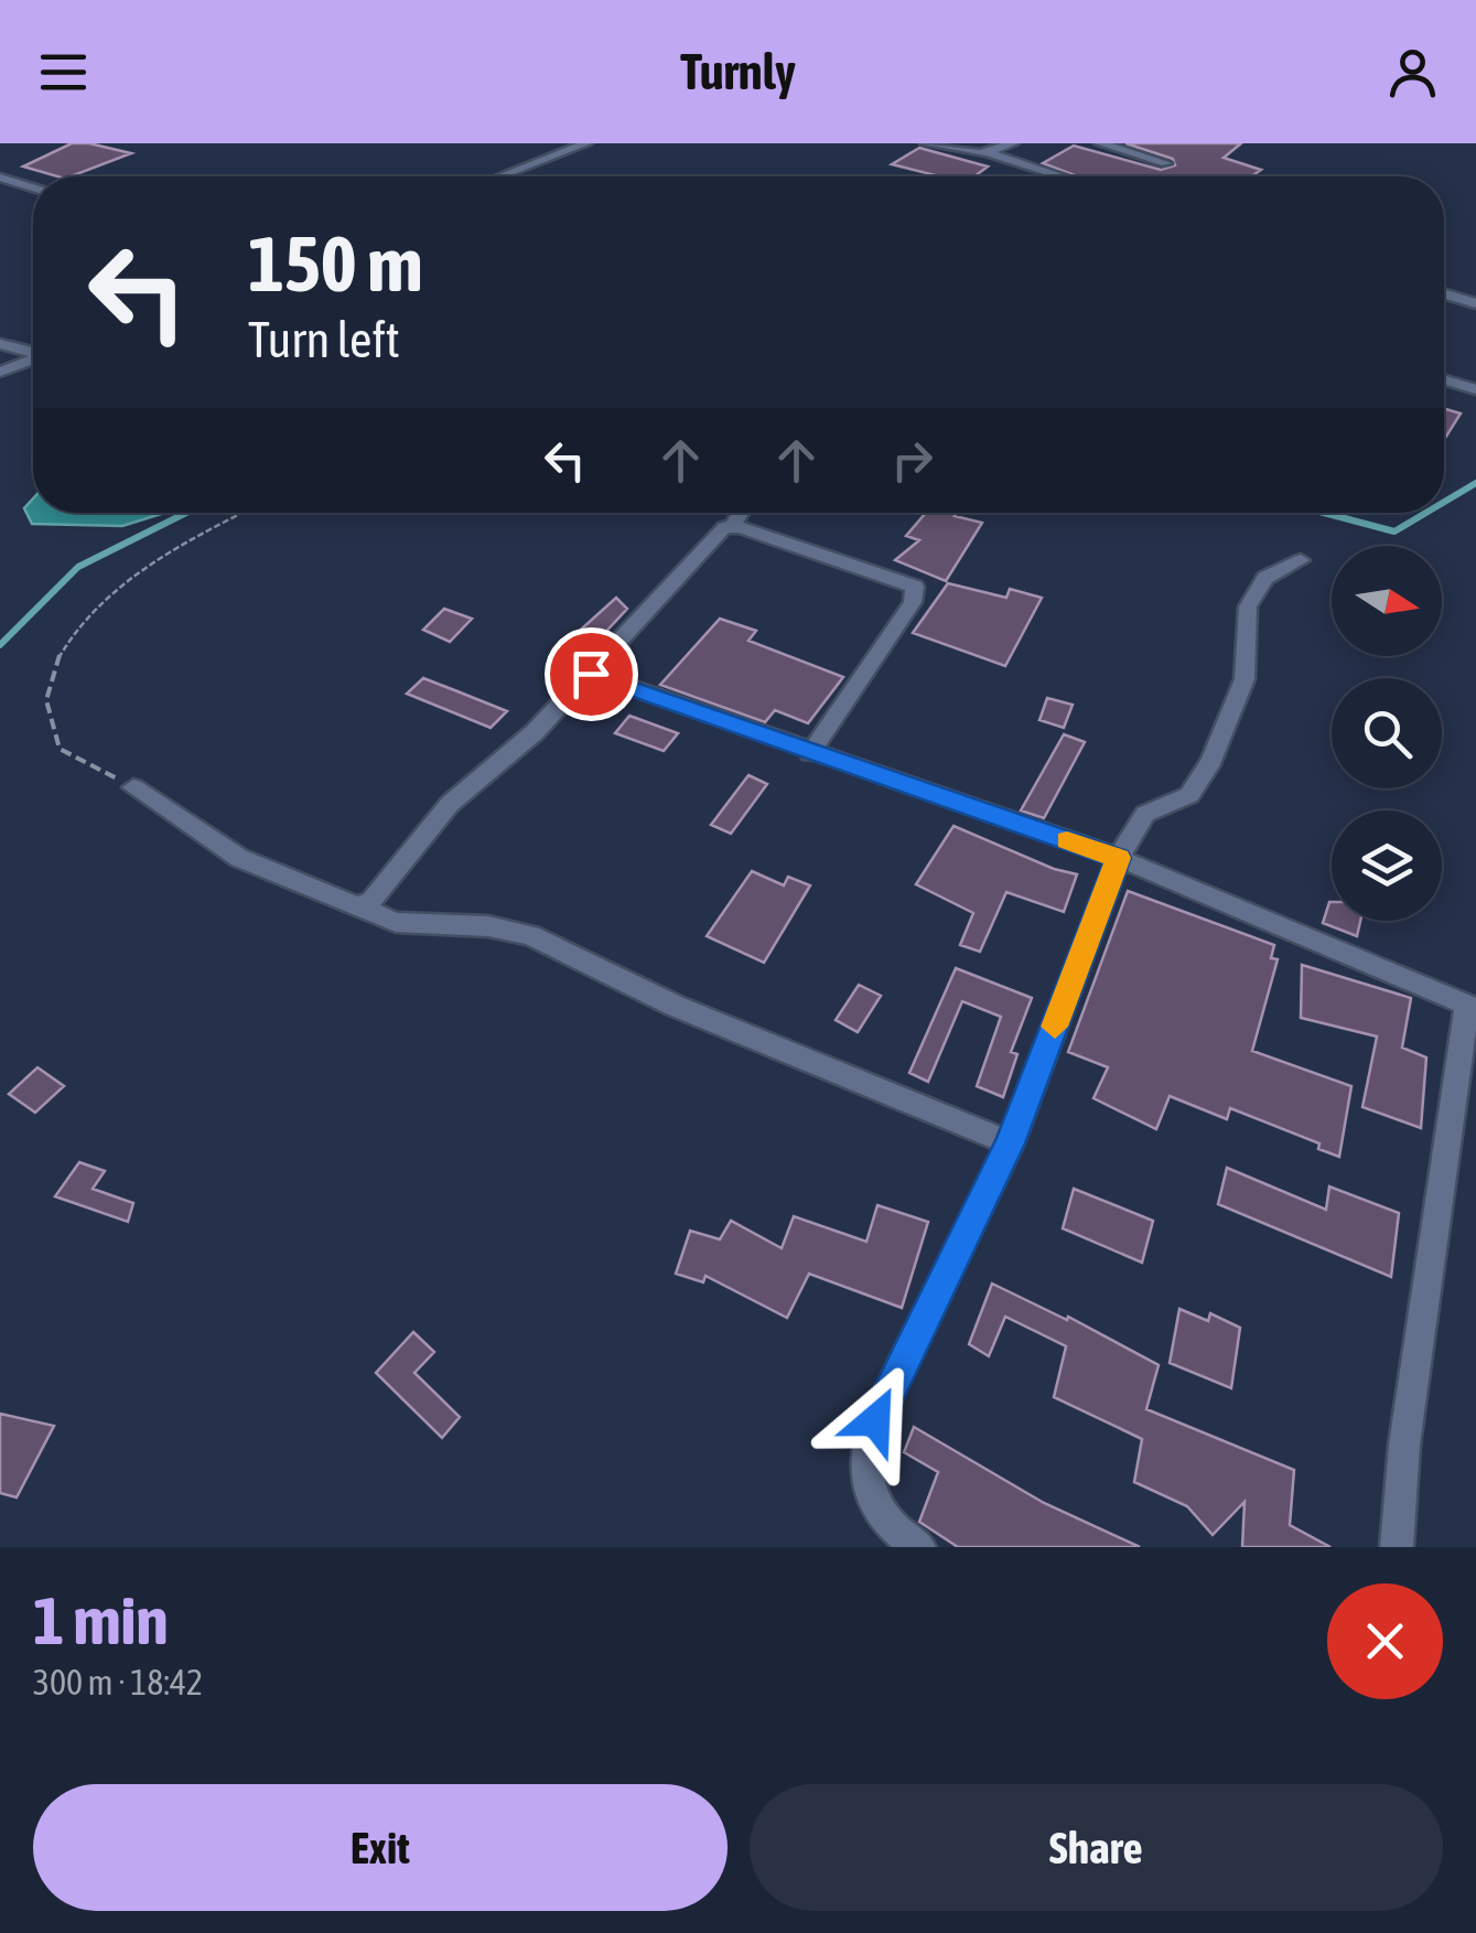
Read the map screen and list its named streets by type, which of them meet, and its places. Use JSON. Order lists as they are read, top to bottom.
{
  "north": "right",
  "page": {
    "header": "Turnly",
    "turn": ["150 m", "Turn left"],
    "heading": ["1 min", "300 m · 18:42"],
    "buttons": ["Exit", "Share"]
  }
}
